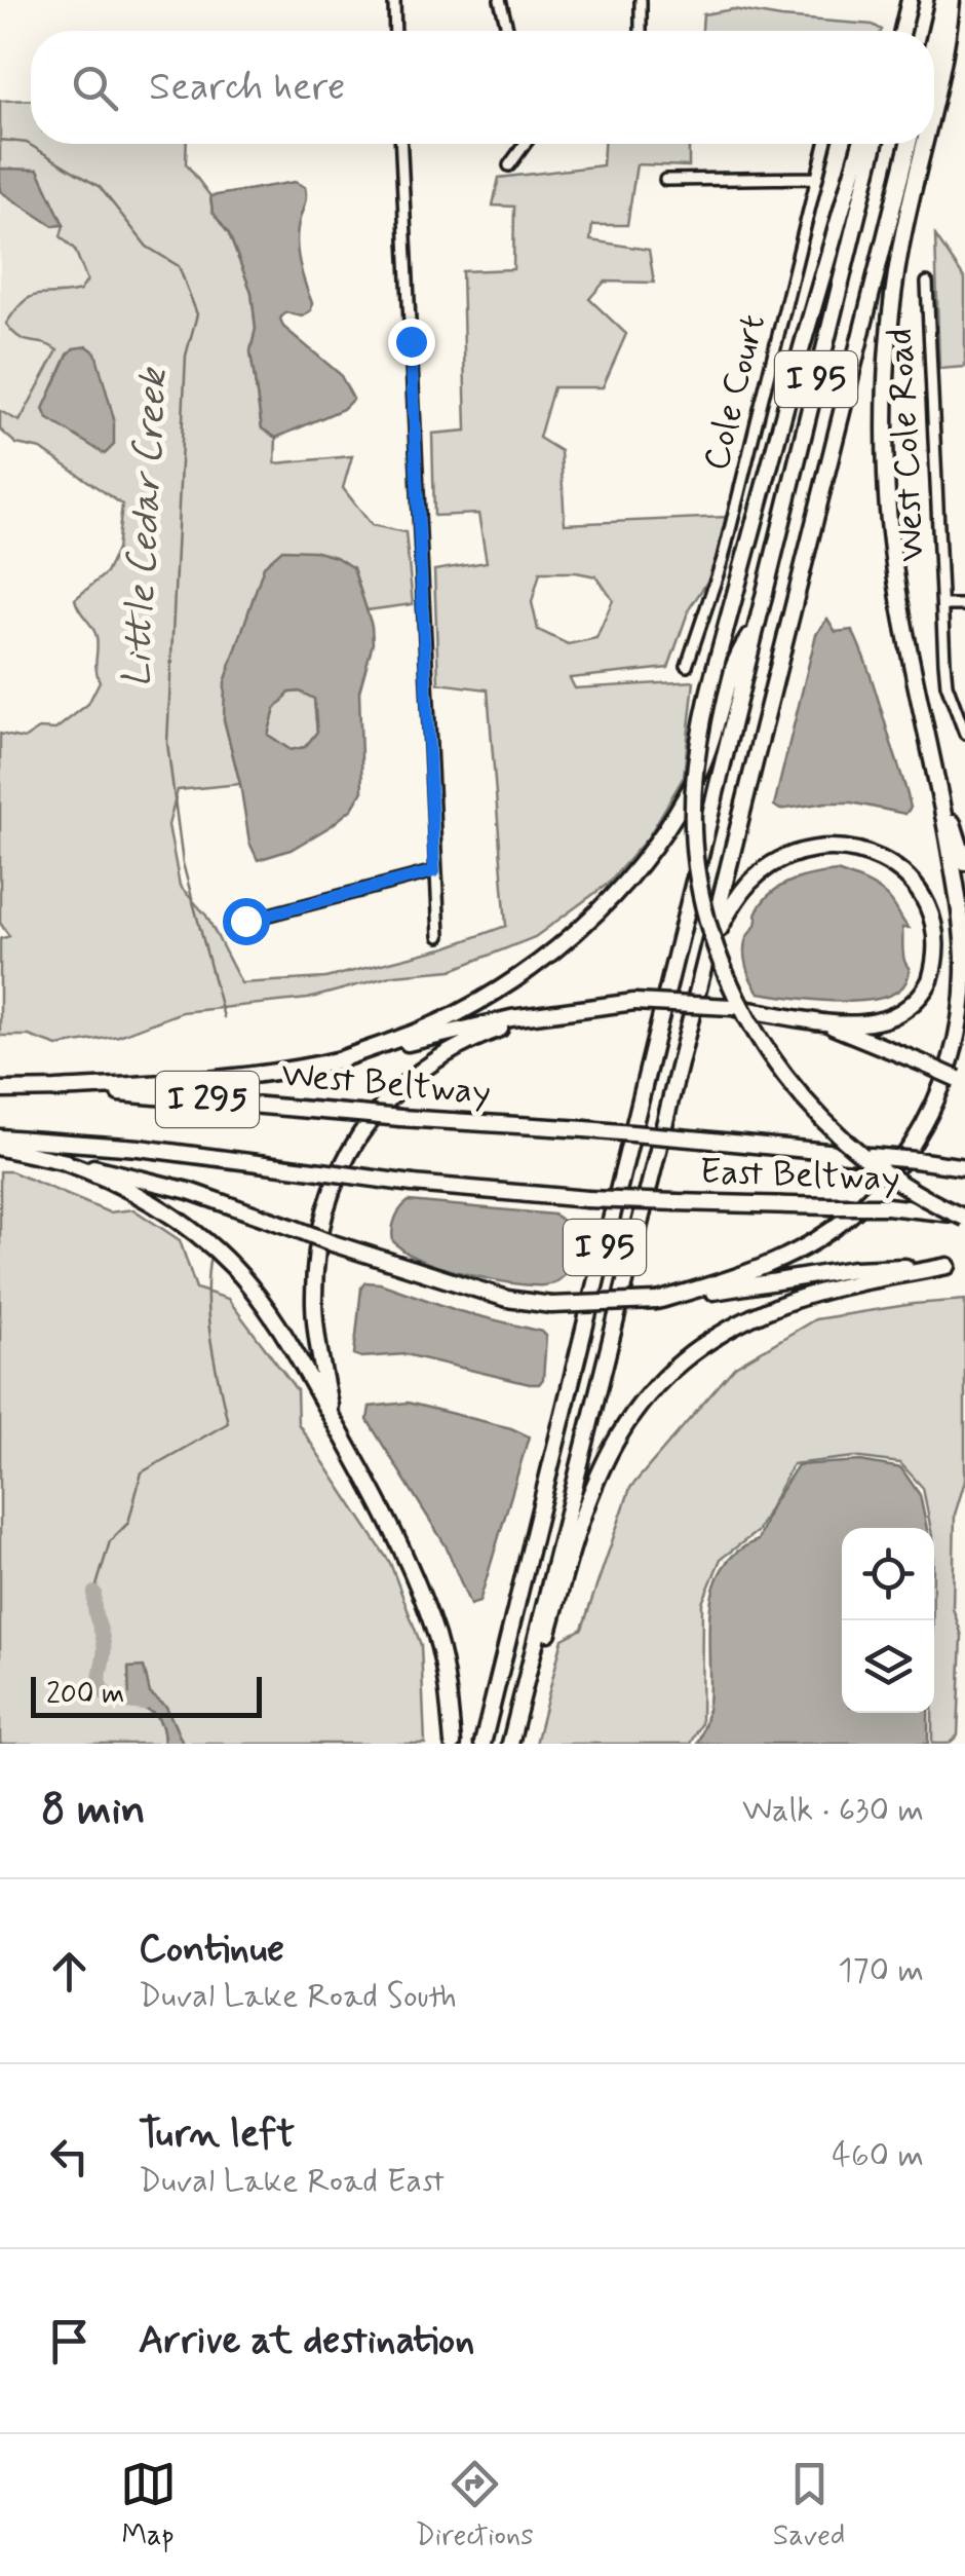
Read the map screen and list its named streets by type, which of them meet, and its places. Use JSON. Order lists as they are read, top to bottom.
{
  "streets": {
    "highway": [
      "I 95",
      "West Beltway",
      "I 295",
      "East Beltway"
    ],
    "street": ["Cole Court", "West Cole Road"]
  },
  "crossings": [
    ["West Beltway", "East Beltway"]
  ],
  "water": ["Little Cedar Creek"],
  "scale_bar": "200 m",
  "page": {
    "search": "Search here",
    "scale": "200 m",
    "heading": ["8 min", "Walk · 630 m"],
    "list": [
      ["Continue", "Duval Lake Road South", "170 m"],
      ["Turn left", "Duval Lake Road East", "460 m"],
      "Arrive at destination"
    ],
    "nav": ["Map", "Directions", "Saved"]
  }
}
